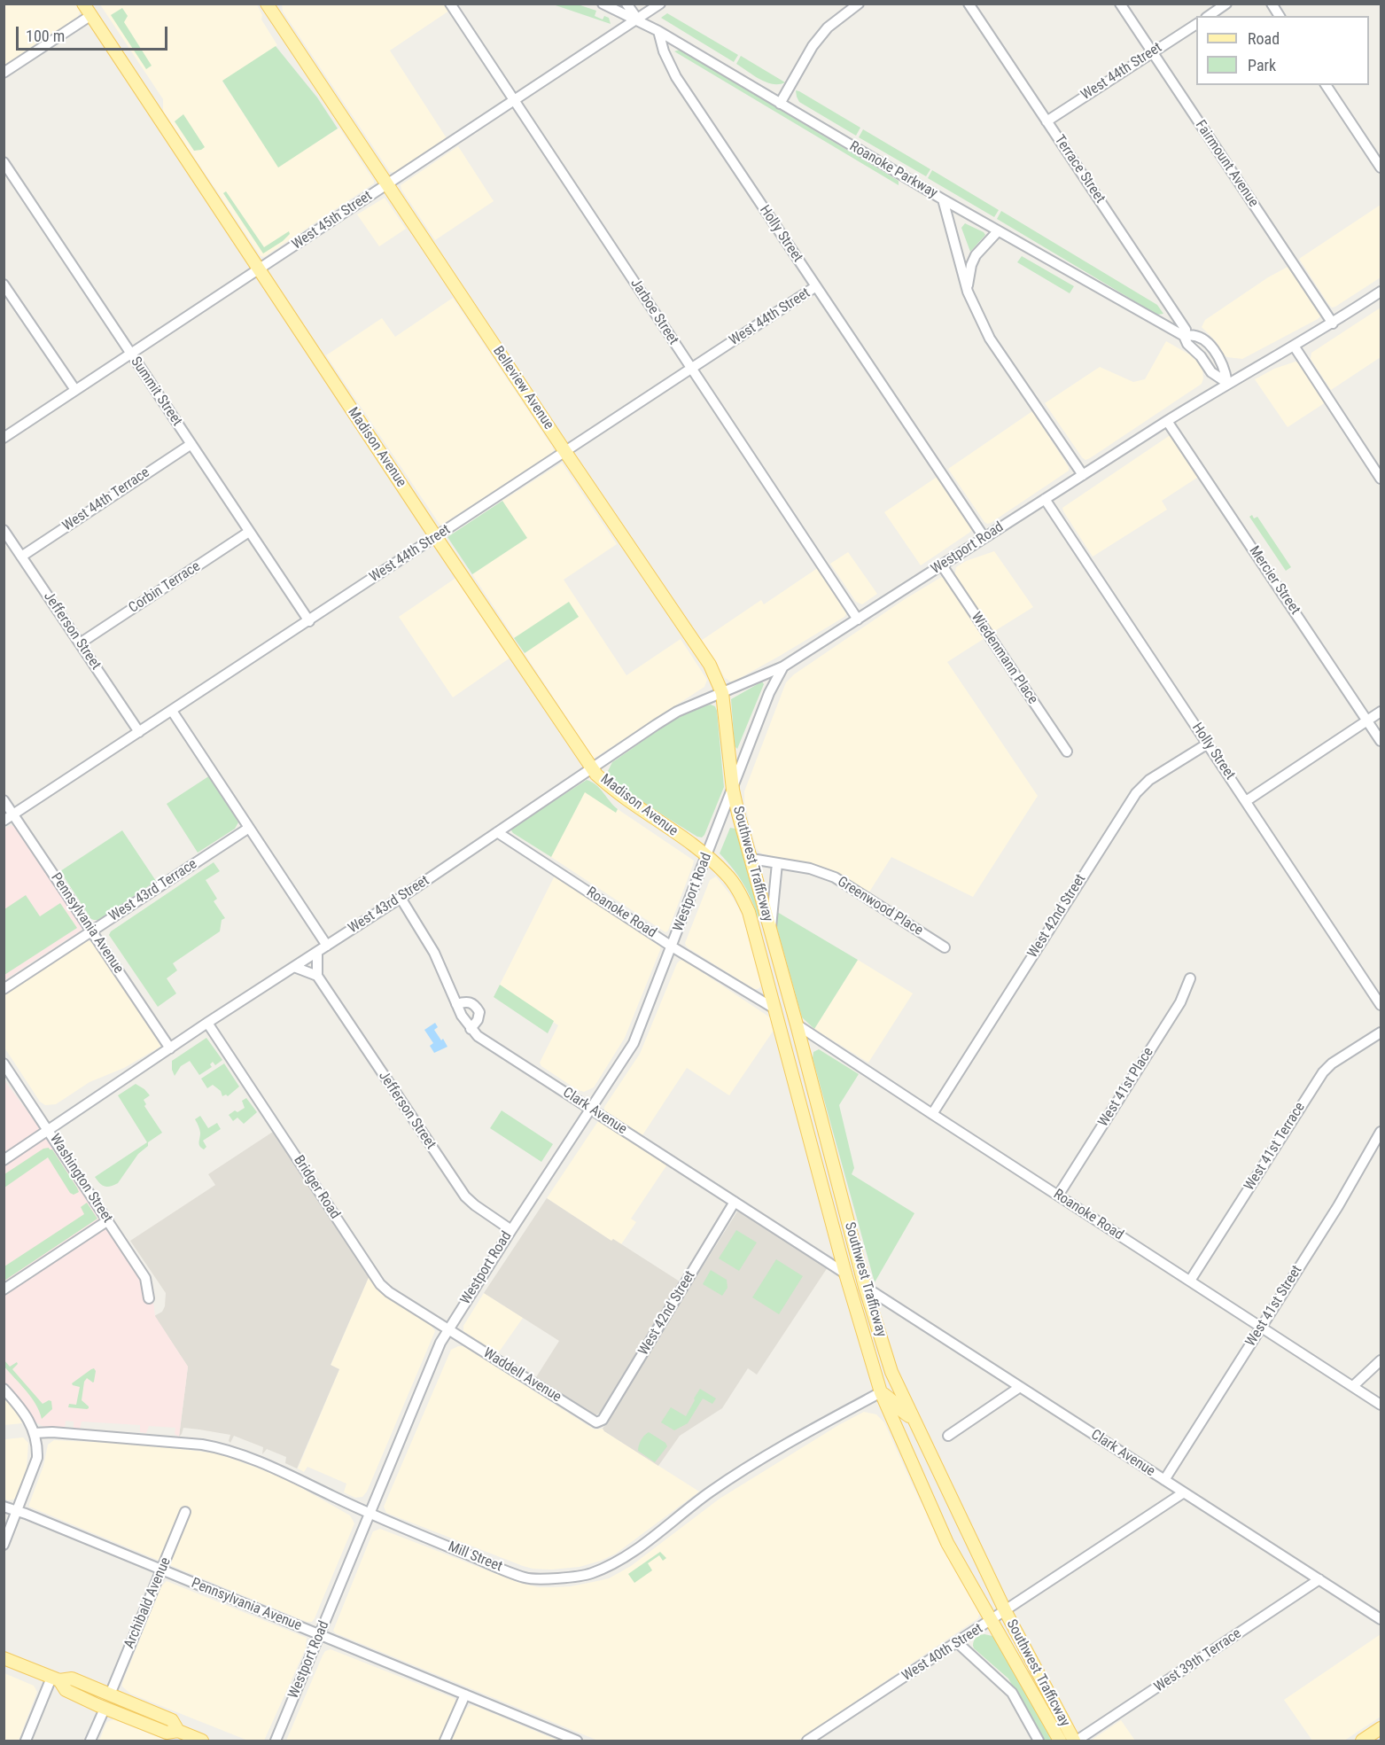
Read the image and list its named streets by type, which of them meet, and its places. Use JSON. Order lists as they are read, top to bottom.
{
  "streets": {
    "main road": ["Belleview Avenue", "Madison Avenue", "Southwest Trafficway"],
    "street": [
      "West 44th Street",
      "Fairmount Avenue",
      "Terrace Street",
      "Roanoke Parkway",
      "West 45th Street",
      "Holly Street",
      "Jarboe Street",
      "Summit Street",
      "West 44th Terrace",
      "Westport Road",
      "Mercier Street",
      "Corbin Terrace",
      "Jefferson Street",
      "Wiedenmann Place",
      "West 43rd Terrace",
      "West 43rd Street",
      "Greenwood Place",
      "Roanoke Road",
      "West 42nd Street",
      "Pennsylvania Avenue",
      "West 41st Place",
      "Clark Avenue",
      "West 41st Terrace",
      "Washington Street",
      "Bridger Road",
      "West 41st Street",
      "Waddell Avenue",
      "Mill Street",
      "Archibald Avenue",
      "West 40th Street",
      "West 39th Terrace"
    ]
  },
  "crossings": [
    ["West 44th Street", "Fairmount Avenue"],
    ["West 44th Street", "Terrace Street"],
    ["West 44th Street", "Holly Street"],
    ["West 44th Street", "Jarboe Street"],
    ["West 44th Street", "Belleview Avenue"],
    ["West 44th Street", "Summit Street"],
    ["West 44th Street", "Madison Avenue"],
    ["West 44th Street", "Jefferson Street"],
    ["West 44th Street", "Pennsylvania Avenue"],
    ["Fairmount Avenue", "Westport Road"],
    ["Terrace Street", "Roanoke Parkway"],
    ["Roanoke Parkway", "West 45th Street"],
    ["Roanoke Parkway", "Holly Street"],
    ["Roanoke Parkway", "Westport Road"],
    ["West 45th Street", "Jarboe Street"],
    ["West 45th Street", "Belleview Avenue"],
    ["West 45th Street", "Summit Street"],
    ["West 45th Street", "Madison Avenue"],
    ["Holly Street", "Westport Road"],
    ["Holly Street", "West 42nd Street"],
    ["Jarboe Street", "Westport Road"],
    ["Belleview Avenue", "Westport Road"],
    ["Belleview Avenue", "Southwest Trafficway"],
    ["Belleview Avenue", "West 43rd Street"],
    ["Summit Street", "West 44th Terrace"],
    ["Summit Street", "Corbin Terrace"],
    ["Madison Avenue", "Westport Road"],
    ["Madison Avenue", "Southwest Trafficway"],
    ["Madison Avenue", "West 43rd Street"],
    ["West 44th Terrace", "Jefferson Street"],
    ["Westport Road", "Mercier Street"],
    ["Westport Road", "Jefferson Street"],
    ["Westport Road", "Wiedenmann Place"],
    ["Westport Road", "Southwest Trafficway"],
    ["Westport Road", "West 43rd Street"],
    ["Westport Road", "Roanoke Road"],
    ["Westport Road", "Pennsylvania Avenue"],
    ["Westport Road", "Clark Avenue"],
    ["Westport Road", "Bridger Road"],
    ["Westport Road", "Waddell Avenue"],
    ["Westport Road", "Mill Street"],
    ["Corbin Terrace", "Jefferson Street"],
    ["Southwest Trafficway", "Greenwood Place"],
    ["Southwest Trafficway", "Roanoke Road"],
    ["Southwest Trafficway", "Clark Avenue"],
    ["Southwest Trafficway", "Mill Street"],
    ["Southwest Trafficway", "West 40th Street"],
    ["Southwest Trafficway", "West 39th Terrace"],
    ["West 43rd Terrace", "Pennsylvania Avenue"],
    ["West 43rd Street", "Roanoke Road"],
    ["West 43rd Street", "Pennsylvania Avenue"],
    ["West 43rd Street", "Clark Avenue"],
    ["West 43rd Street", "Washington Street"],
    ["West 43rd Street", "Bridger Road"],
    ["Roanoke Road", "West 42nd Street"],
    ["Roanoke Road", "West 41st Place"],
    ["Roanoke Road", "West 41st Terrace"],
    ["Roanoke Road", "West 41st Street"],
    ["West 42nd Street", "Clark Avenue"],
    ["West 42nd Street", "Waddell Avenue"],
    ["Pennsylvania Avenue", "Archibald Avenue"],
    ["Clark Avenue", "West 41st Street"],
    ["Clark Avenue", "West 40th Street"],
    ["Clark Avenue", "West 39th Terrace"],
    ["Bridger Road", "Waddell Avenue"]
  ],
  "legend": ["Road", "Park"],
  "scale_bar": "100 m"
}
